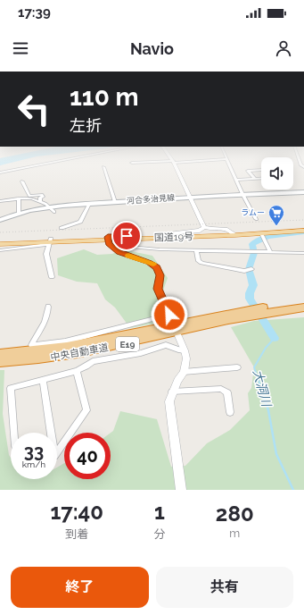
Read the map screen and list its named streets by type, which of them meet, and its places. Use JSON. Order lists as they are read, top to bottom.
{
  "streets": {
    "highway": ["国道19号", "E19", "中央自動車道"],
    "main road": ["河合多治見線"]
  },
  "water": ["大洞川"],
  "places": {
    "supermarket": ["ラムー"]
  },
  "page": {
    "status": "17:39",
    "header": "Navio",
    "turn": ["110 m", "左折"],
    "speed": "33 km/h",
    "limit": "40",
    "eta": [
      "17:40",
      "到着",
      "1",
      "分",
      "280",
      "m"
    ],
    "buttons": ["終了", "共有"]
  }
}
